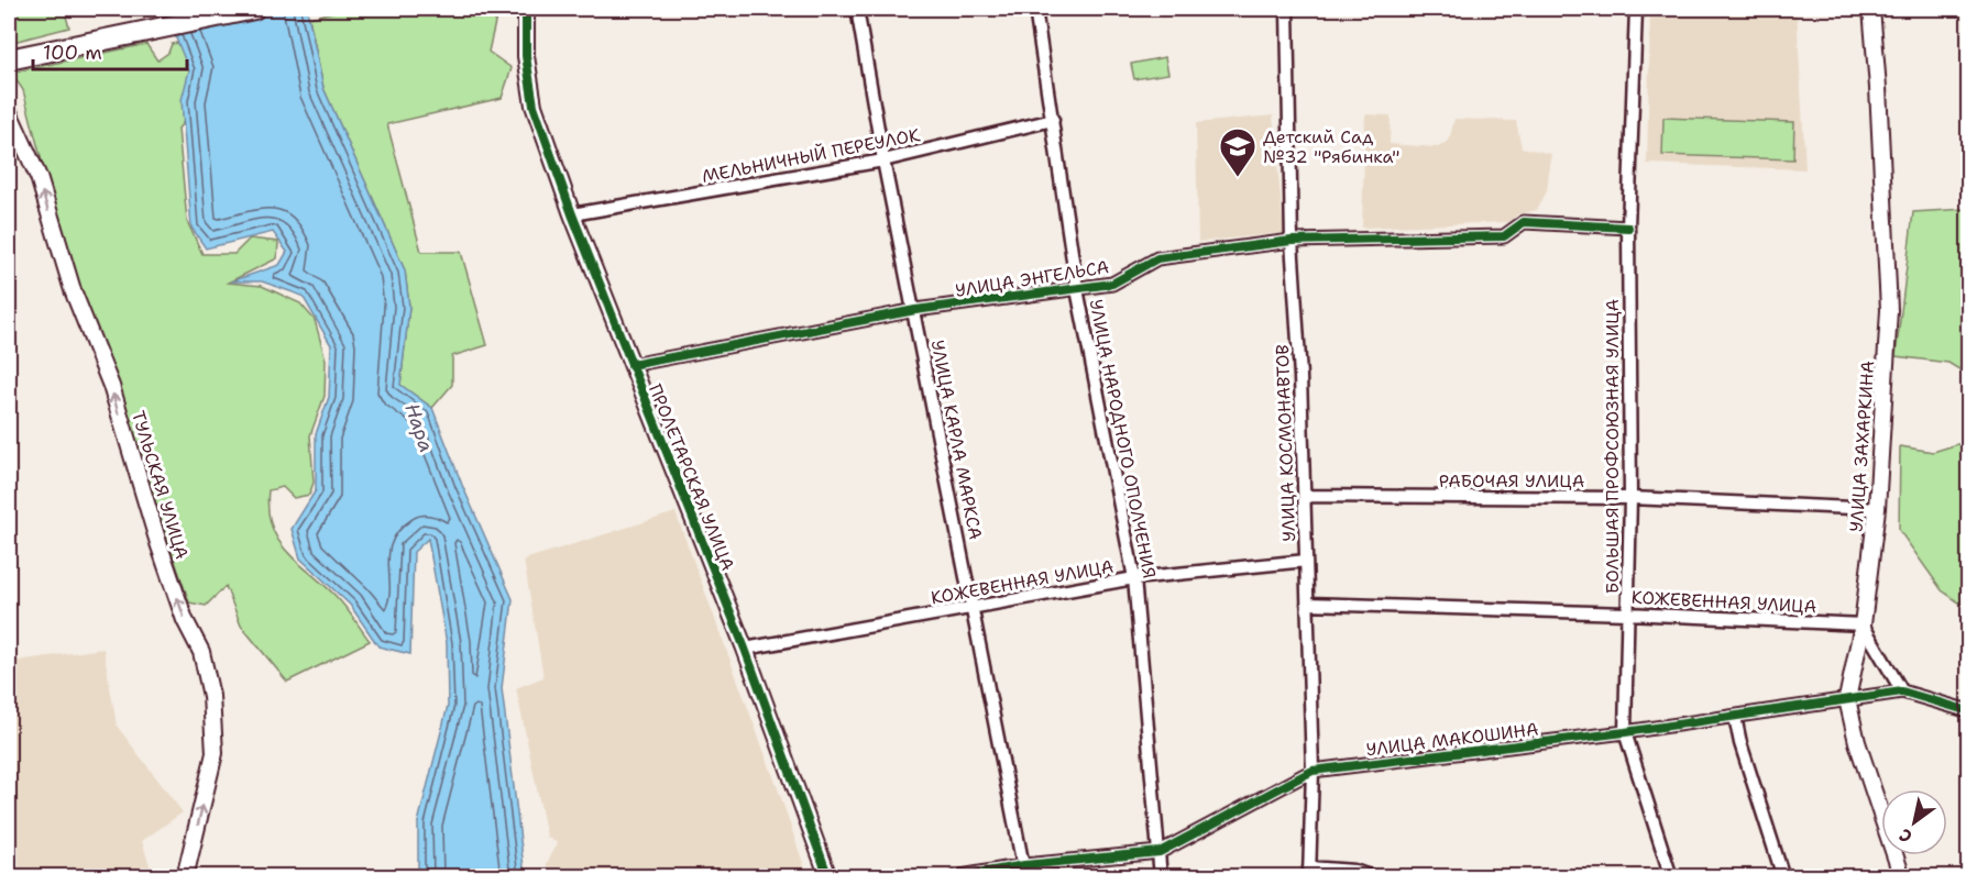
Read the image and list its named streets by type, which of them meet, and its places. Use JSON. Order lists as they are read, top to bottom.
{
  "streets": {
    "street": [
      "МЕЛЬНИЧНЫЙ ПЕРЕУЛОК",
      "УЛИЦА ЭНГЕЛЬСА",
      "УЛИЦА НАРОДНОГО ОПОЛЧЕНИЯ",
      "УЛИЦА КАРЛА МАРКСА",
      "УЛИЦА КОСМОНАВТОВ",
      "БОЛЬШАЯ ПРОФСОЮЗНАЯ УЛИЦА",
      "УЛИЦА ЗАХАРКИНА",
      "ПРОЛЕТАРСКАЯ УЛИЦА",
      "РАБОЧАЯ УЛИЦА",
      "ТУЛЬСКАЯ УЛИЦА",
      "КОЖЕВЕННАЯ УЛИЦА",
      "УЛИЦА МАКОШИНА"
    ]
  },
  "crossings": [
    ["МЕЛЬНИЧНЫЙ ПЕРЕУЛОК", "УЛИЦА НАРОДНОГО ОПОЛЧЕНИЯ"],
    ["МЕЛЬНИЧНЫЙ ПЕРЕУЛОК", "УЛИЦА КАРЛА МАРКСА"],
    ["МЕЛЬНИЧНЫЙ ПЕРЕУЛОК", "ПРОЛЕТАРСКАЯ УЛИЦА"],
    ["УЛИЦА ЭНГЕЛЬСА", "УЛИЦА НАРОДНОГО ОПОЛЧЕНИЯ"],
    ["УЛИЦА ЭНГЕЛЬСА", "УЛИЦА КАРЛА МАРКСА"],
    ["УЛИЦА ЭНГЕЛЬСА", "УЛИЦА КОСМОНАВТОВ"],
    ["УЛИЦА ЭНГЕЛЬСА", "БОЛЬШАЯ ПРОФСОЮЗНАЯ УЛИЦА"],
    ["УЛИЦА ЭНГЕЛЬСА", "ПРОЛЕТАРСКАЯ УЛИЦА"],
    ["УЛИЦА НАРОДНОГО ОПОЛЧЕНИЯ", "КОЖЕВЕННАЯ УЛИЦА"],
    ["УЛИЦА НАРОДНОГО ОПОЛЧЕНИЯ", "УЛИЦА МАКОШИНА"],
    ["УЛИЦА КАРЛА МАРКСА", "КОЖЕВЕННАЯ УЛИЦА"],
    ["УЛИЦА КАРЛА МАРКСА", "УЛИЦА МАКОШИНА"],
    ["УЛИЦА КОСМОНАВТОВ", "РАБОЧАЯ УЛИЦА"],
    ["УЛИЦА КОСМОНАВТОВ", "КОЖЕВЕННАЯ УЛИЦА"],
    ["УЛИЦА КОСМОНАВТОВ", "УЛИЦА МАКОШИНА"],
    ["БОЛЬШАЯ ПРОФСОЮЗНАЯ УЛИЦА", "РАБОЧАЯ УЛИЦА"],
    ["БОЛЬШАЯ ПРОФСОЮЗНАЯ УЛИЦА", "КОЖЕВЕННАЯ УЛИЦА"],
    ["БОЛЬШАЯ ПРОФСОЮЗНАЯ УЛИЦА", "УЛИЦА МАКОШИНА"],
    ["УЛИЦА ЗАХАРКИНА", "РАБОЧАЯ УЛИЦА"],
    ["УЛИЦА ЗАХАРКИНА", "КОЖЕВЕННАЯ УЛИЦА"],
    ["УЛИЦА ЗАХАРКИНА", "УЛИЦА МАКОШИНА"],
    ["ПРОЛЕТАРСКАЯ УЛИЦА", "КОЖЕВЕННАЯ УЛИЦА"]
  ],
  "one_way": ["ТУЛЬСКАЯ УЛИЦА"],
  "water": ["Нара"],
  "places": {
    "school or university": ["Детский Сад №32 \"Рябинка\""]
  },
  "scale_bar": "100 m",
  "north": "bottom left"
}
